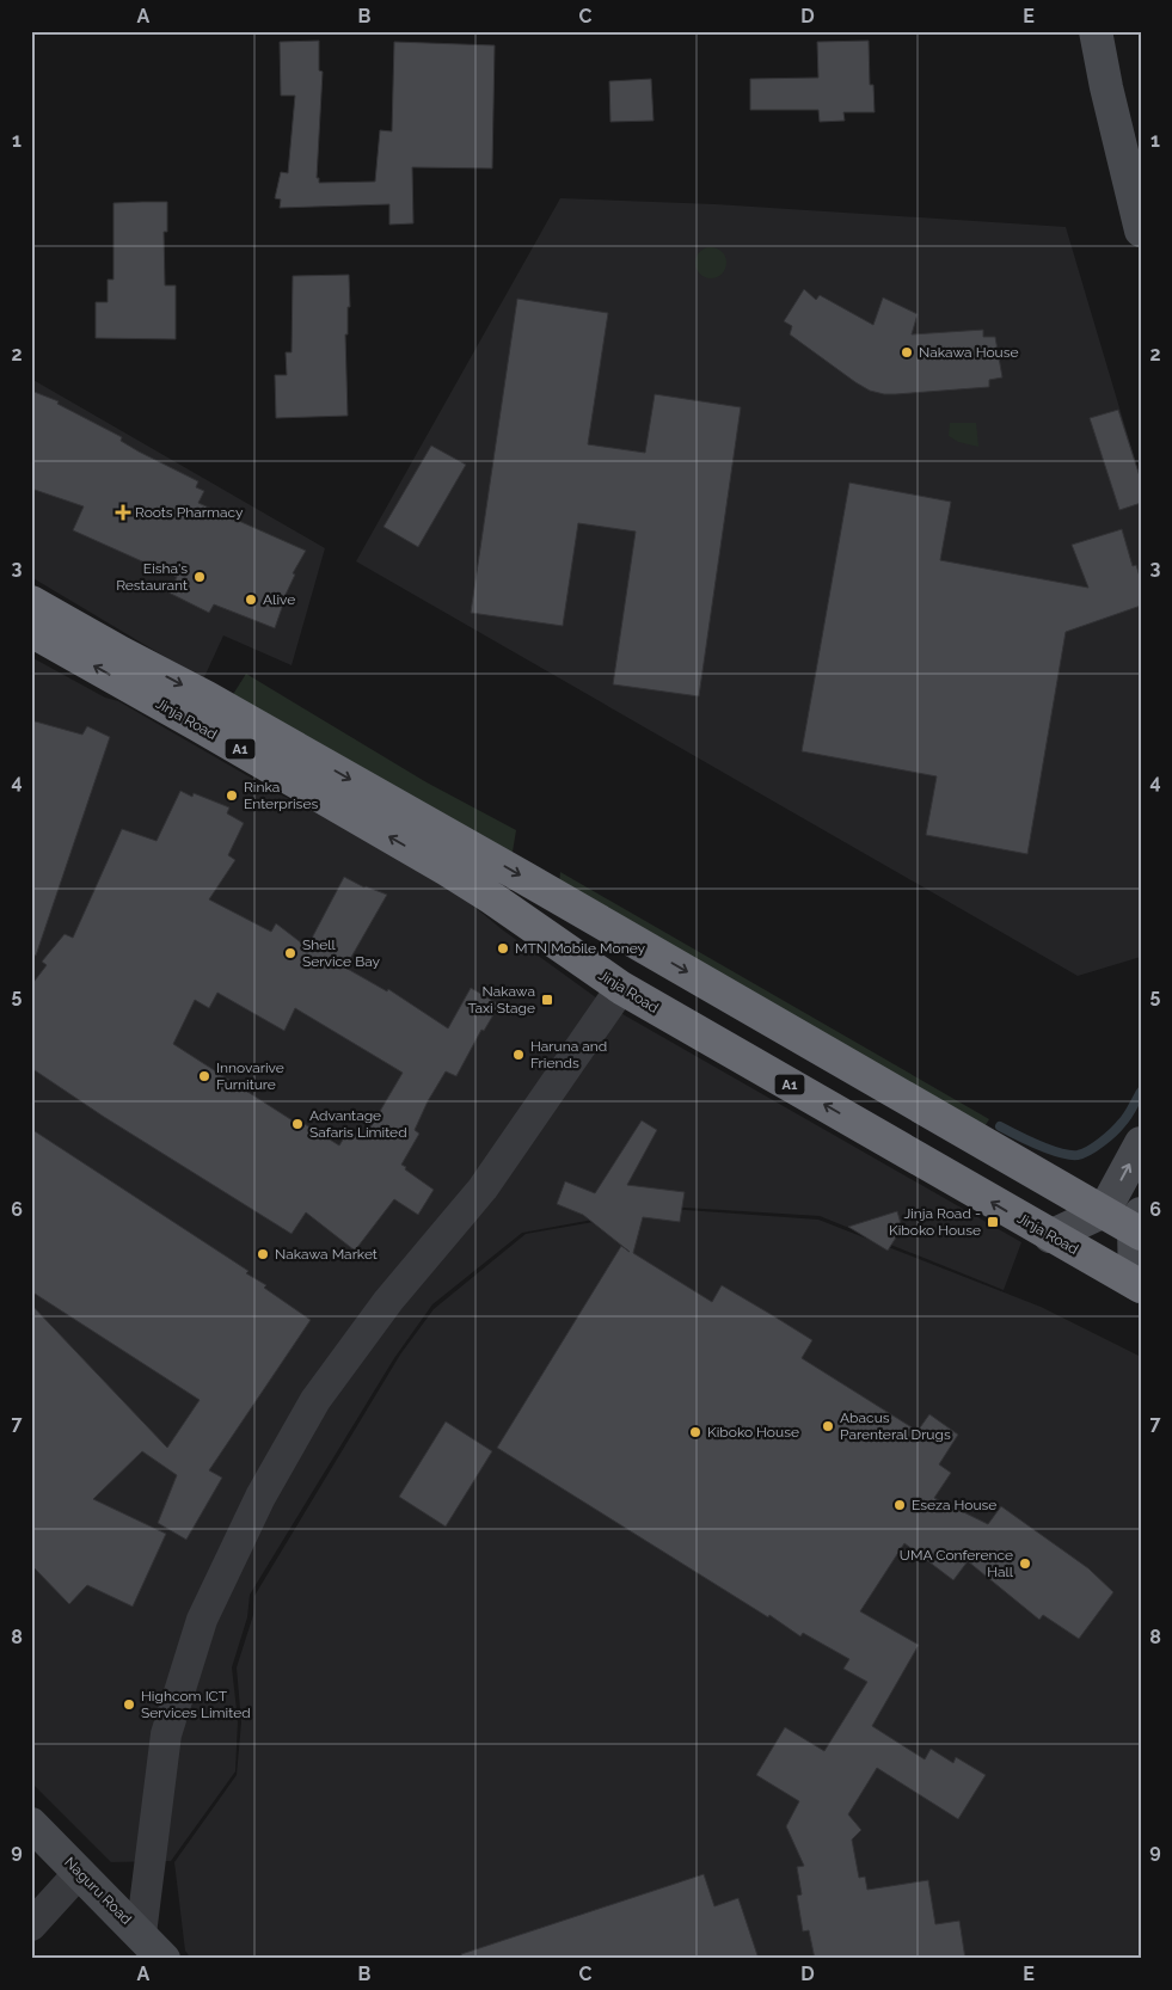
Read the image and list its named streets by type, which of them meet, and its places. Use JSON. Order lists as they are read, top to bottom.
{
  "streets": {
    "highway": ["Jinja Road", "A1"],
    "main road": ["Naguru Road"]
  },
  "places": {
    "other": [
      "Nakawa House",
      "Eisha's Restaurant",
      "Alive",
      "Rinka Enterprises",
      "MTN Mobile Money",
      "Shell Service Bay",
      "Haruna and Friends",
      "Innovarive Furniture",
      "Advantage Safaris Limited",
      "Nakawa Market",
      "Abacus Parenteral Drugs",
      "Kiboko House",
      "Eseza House",
      "UMA Conference Hall",
      "Highcom ICT Services Limited"
    ],
    "health": ["Roots Pharmacy"],
    "transit": ["Nakawa Taxi Stage", "Jinja Road - Kiboko House"]
  },
  "grid": {
    "columns": [
      "A",
      "B",
      "C",
      "D",
      "E"
    ],
    "rows": [
      "1",
      "2",
      "3",
      "4",
      "5",
      "6",
      "7",
      "8",
      "9"
    ]
  }
}
